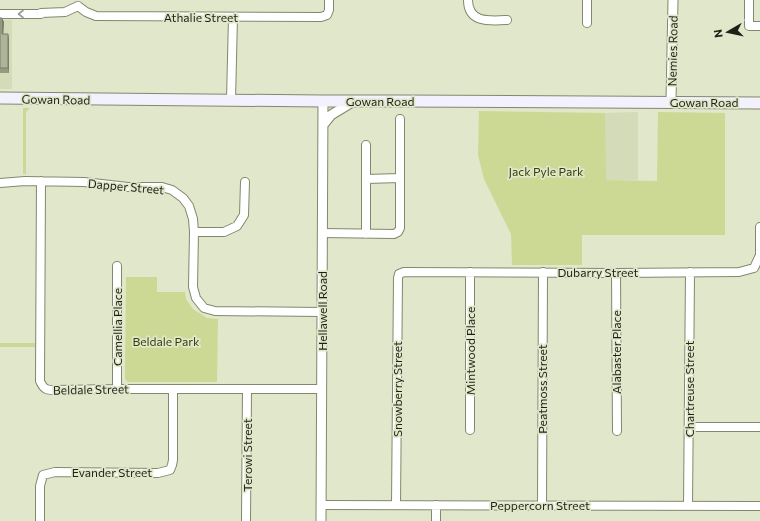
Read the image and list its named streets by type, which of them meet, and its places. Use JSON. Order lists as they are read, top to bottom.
{
  "streets": {
    "main road": ["Gowan Road"],
    "street": [
      "Athalie Street",
      "Nemies Road",
      "Dapper Street",
      "Dubarry Street",
      "Hellawell Road",
      "Camellia Place",
      "Mintwood Place",
      "Alabaster Place",
      "Beldale Street",
      "Snowberry Street",
      "Peatmoss Street",
      "Chartreuse Street",
      "Terowi Street",
      "Evander Street",
      "Peppercorn Street"
    ]
  },
  "crossings": [
    ["Nemies Road", "Gowan Road"],
    ["Gowan Road", "Hellawell Road"],
    ["Dapper Street", "Hellawell Road"],
    ["Dapper Street", "Beldale Street"],
    ["Dubarry Street", "Mintwood Place"],
    ["Dubarry Street", "Alabaster Place"],
    ["Dubarry Street", "Snowberry Street"],
    ["Dubarry Street", "Peatmoss Street"],
    ["Dubarry Street", "Chartreuse Street"],
    ["Hellawell Road", "Beldale Street"],
    ["Hellawell Road", "Peppercorn Street"],
    ["Camellia Place", "Beldale Street"],
    ["Beldale Street", "Terowi Street"],
    ["Beldale Street", "Evander Street"],
    ["Snowberry Street", "Peppercorn Street"],
    ["Peatmoss Street", "Peppercorn Street"],
    ["Chartreuse Street", "Peppercorn Street"]
  ],
  "parks": ["Jack Pyle Park", "Beldale Park"],
  "north": "left"
}
